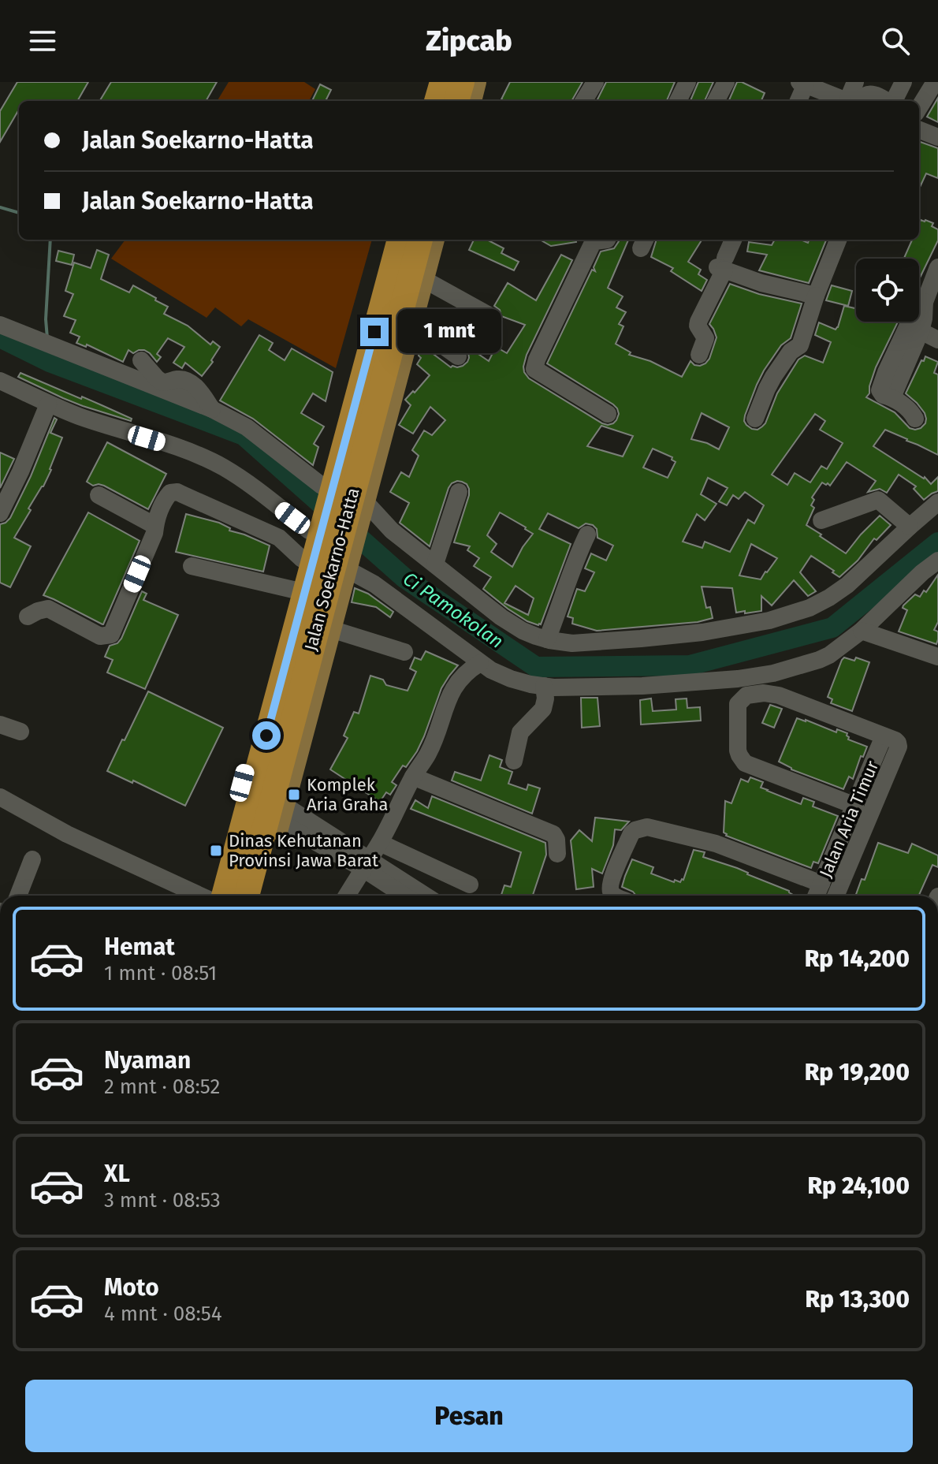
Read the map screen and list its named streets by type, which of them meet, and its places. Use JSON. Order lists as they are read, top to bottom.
{
  "streets": {
    "highway": ["Jalan Soekarno-Hatta"],
    "street": ["Jalan Aria Timur"]
  },
  "water": ["Ci Pamokolan"],
  "places": {
    "transit": ["Komplek Aria Graha", "Dinas Kehutanan Provinsi Jawa Barat"]
  },
  "page": {
    "header": "Zipcab",
    "banner": ["Jalan Soekarno-Hatta", "Jalan Soekarno-Hatta"],
    "bubble": "1 mnt",
    "list": [
      {
        "name": "Hemat",
        "note": "1 mnt · 08:51",
        "value": "Rp 14,200"
      },
      {
        "name": "Nyaman",
        "note": "2 mnt · 08:52",
        "value": "Rp 19,200"
      },
      {
        "name": "XL",
        "note": "3 mnt · 08:53",
        "value": "Rp 24,100"
      },
      {
        "name": "Moto",
        "note": "4 mnt · 08:54",
        "value": "Rp 13,300"
      }
    ],
    "buttons": "Pesan"
  }
}
